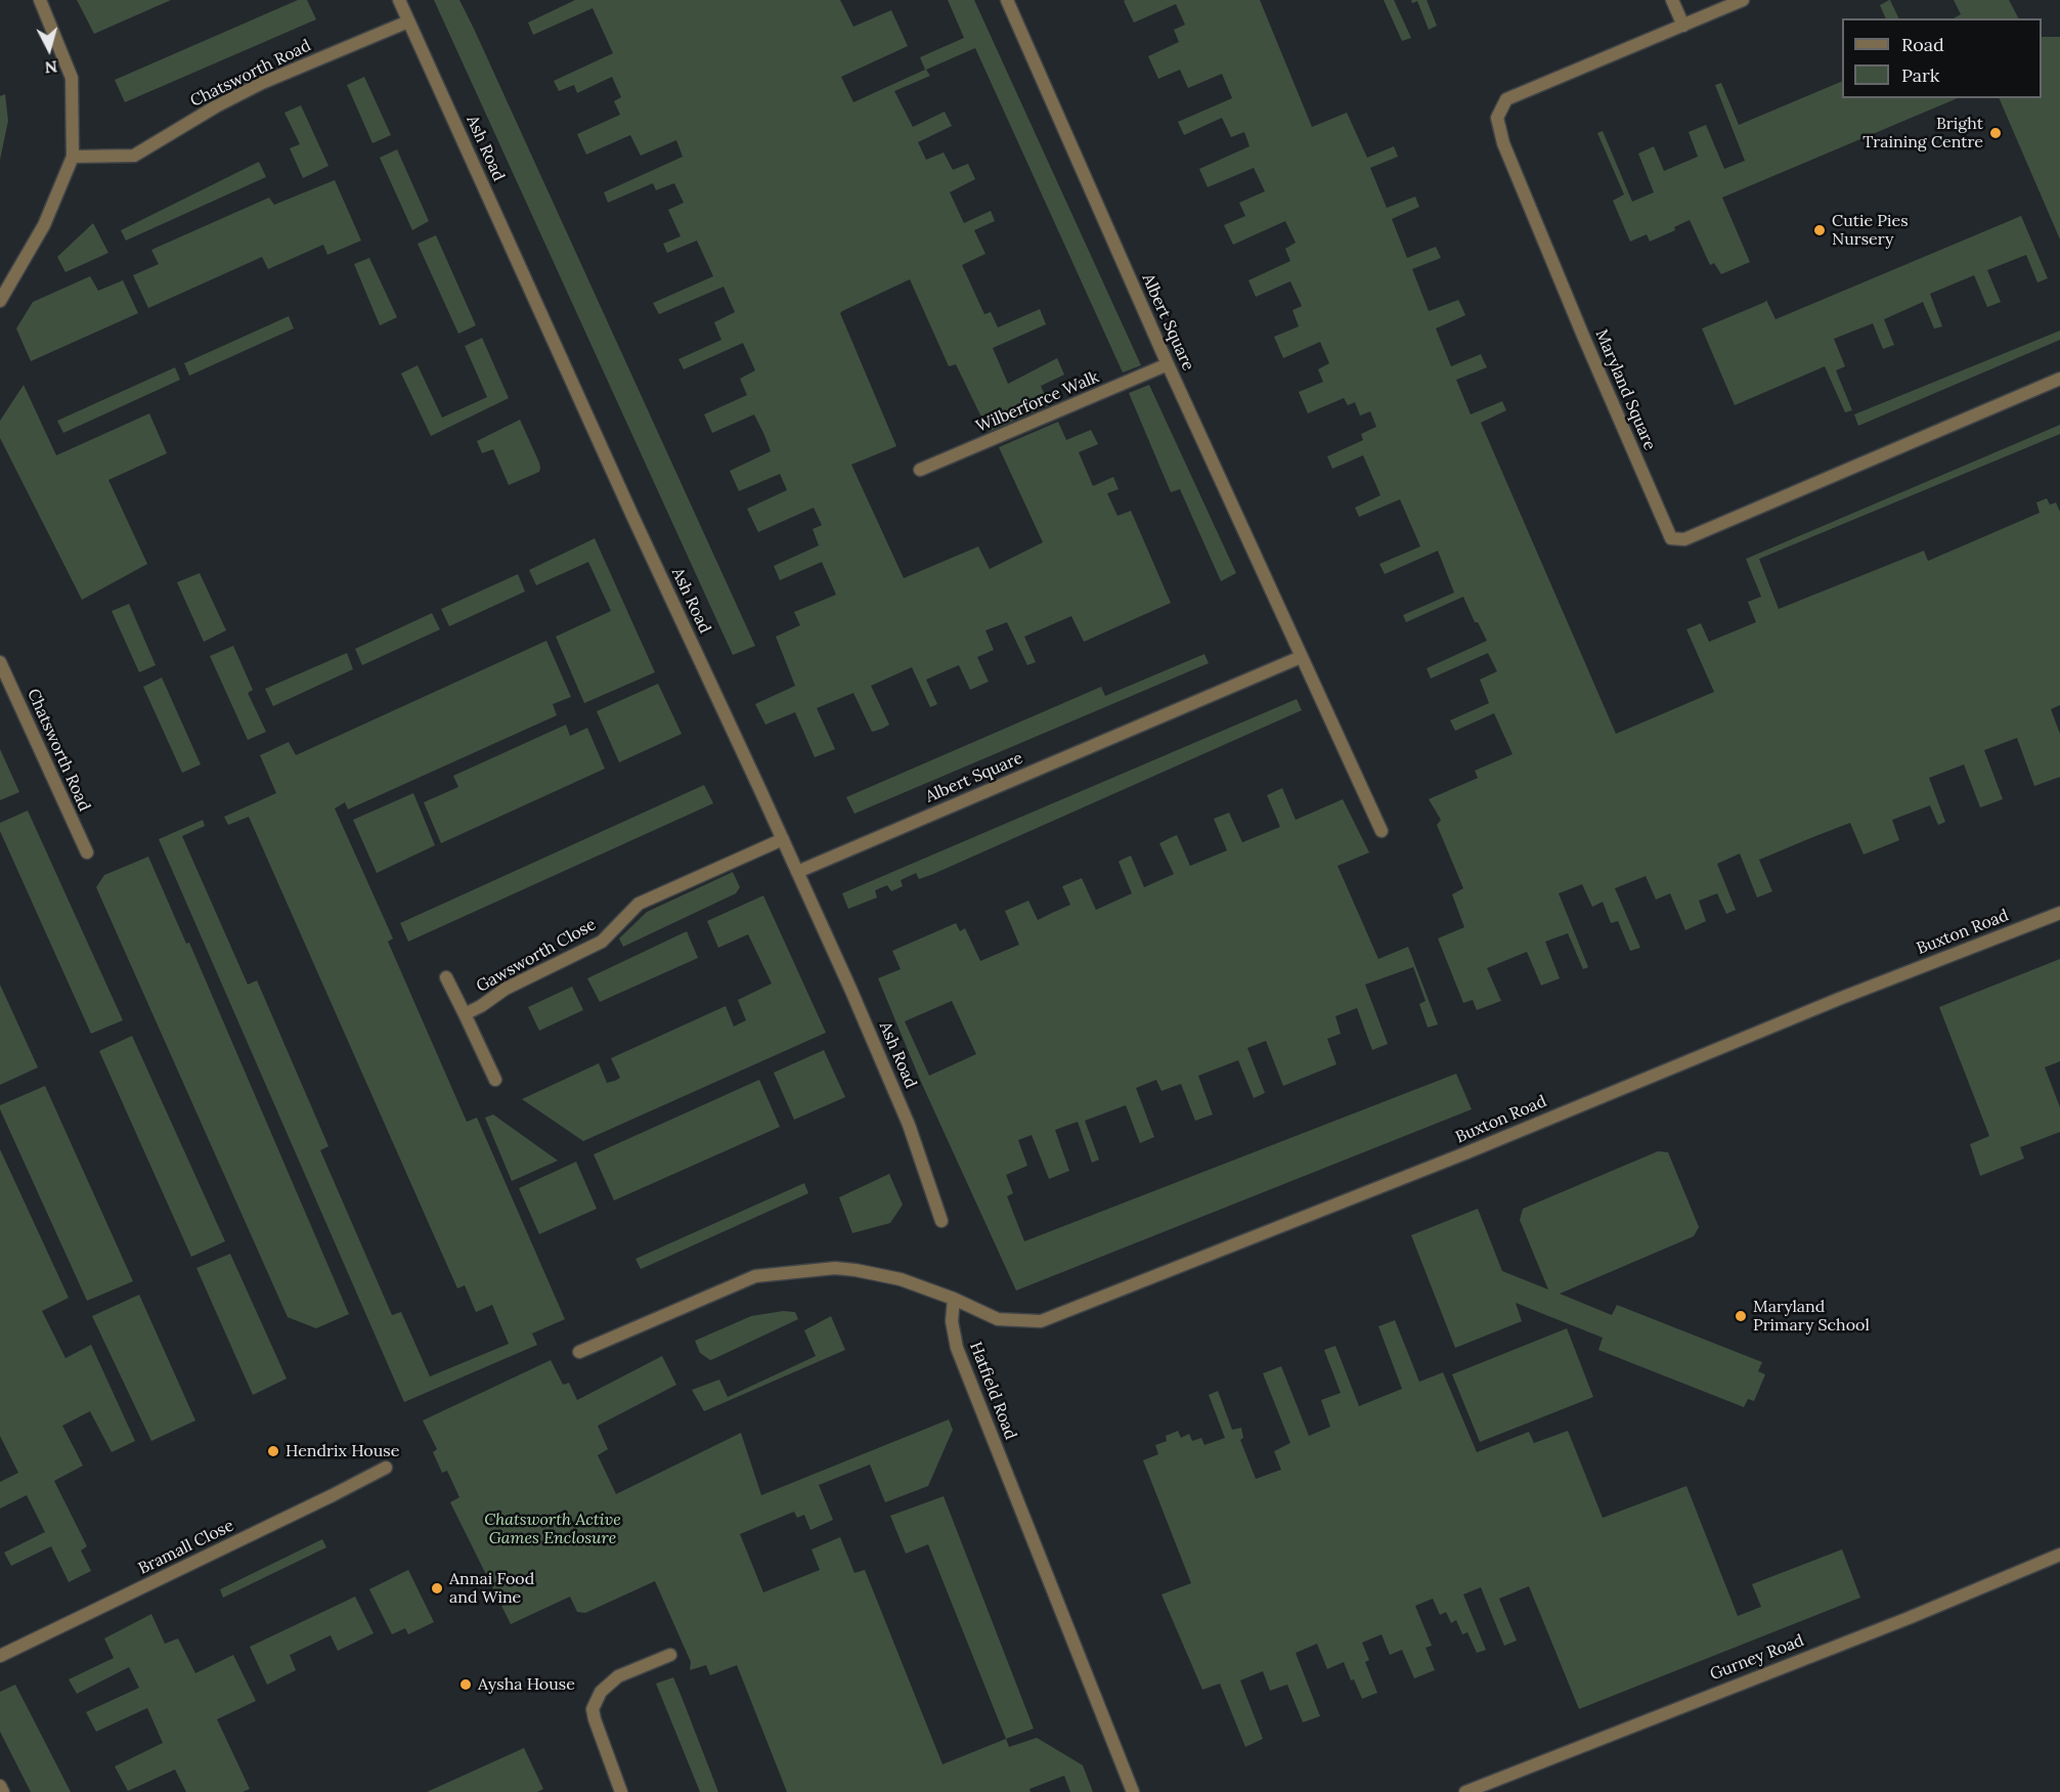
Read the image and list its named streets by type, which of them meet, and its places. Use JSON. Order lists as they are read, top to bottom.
{
  "streets": {
    "street": [
      "Chatsworth Road",
      "Ash Road",
      "Albert Square",
      "Maryland Square",
      "Wilberforce Walk",
      "Buxton Road",
      "Gawsworth Close",
      "Hatfield Road",
      "Bramall Close",
      "Gurney Road"
    ]
  },
  "crossings": [
    ["Chatsworth Road", "Ash Road"],
    ["Ash Road", "Albert Square"],
    ["Ash Road", "Gawsworth Close"],
    ["Albert Square", "Wilberforce Walk"],
    ["Buxton Road", "Hatfield Road"]
  ],
  "parks": ["Chatsworth Active Games Enclosure"],
  "places": [
    "Bright Training Centre",
    "Cutie Pies Nursery",
    "Maryland Primary School",
    "Hendrix House",
    "Annai Food and Wine",
    "Aysha House"
  ],
  "legend": ["Road", "Park"],
  "north": "bottom"
}
